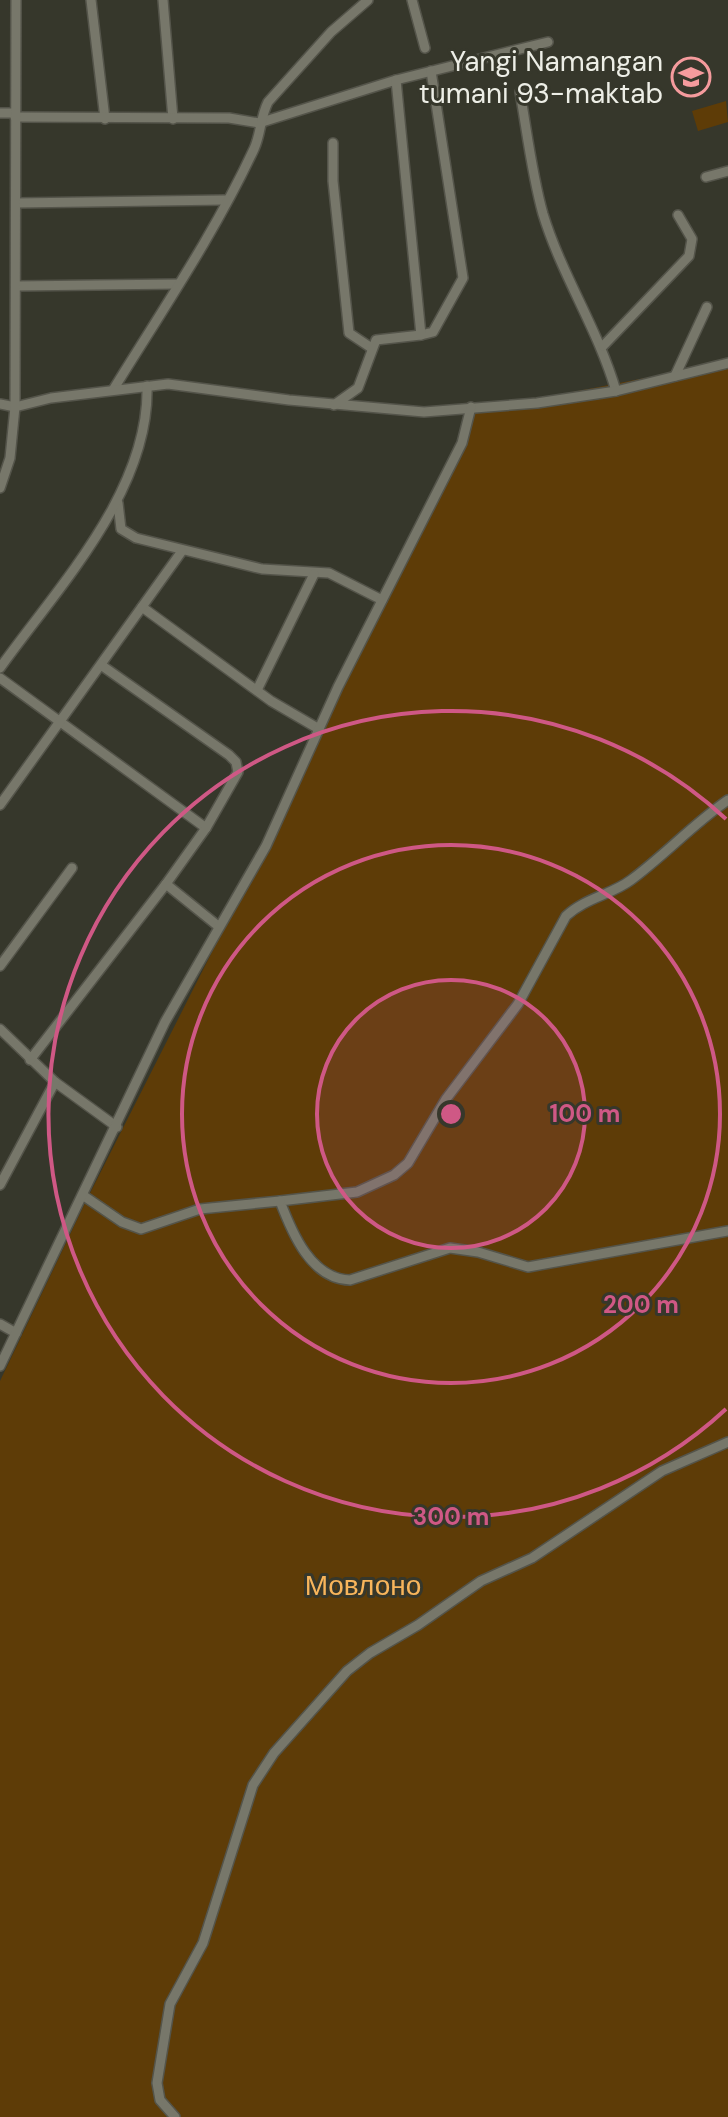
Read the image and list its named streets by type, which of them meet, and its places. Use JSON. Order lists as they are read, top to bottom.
{
  "parks": ["Мовлоно"],
  "places": {
    "school or university": ["Yangi Namangan tumani 93-maktab"]
  },
  "rings": ["100 m", "200 m", "300 m"]
}
